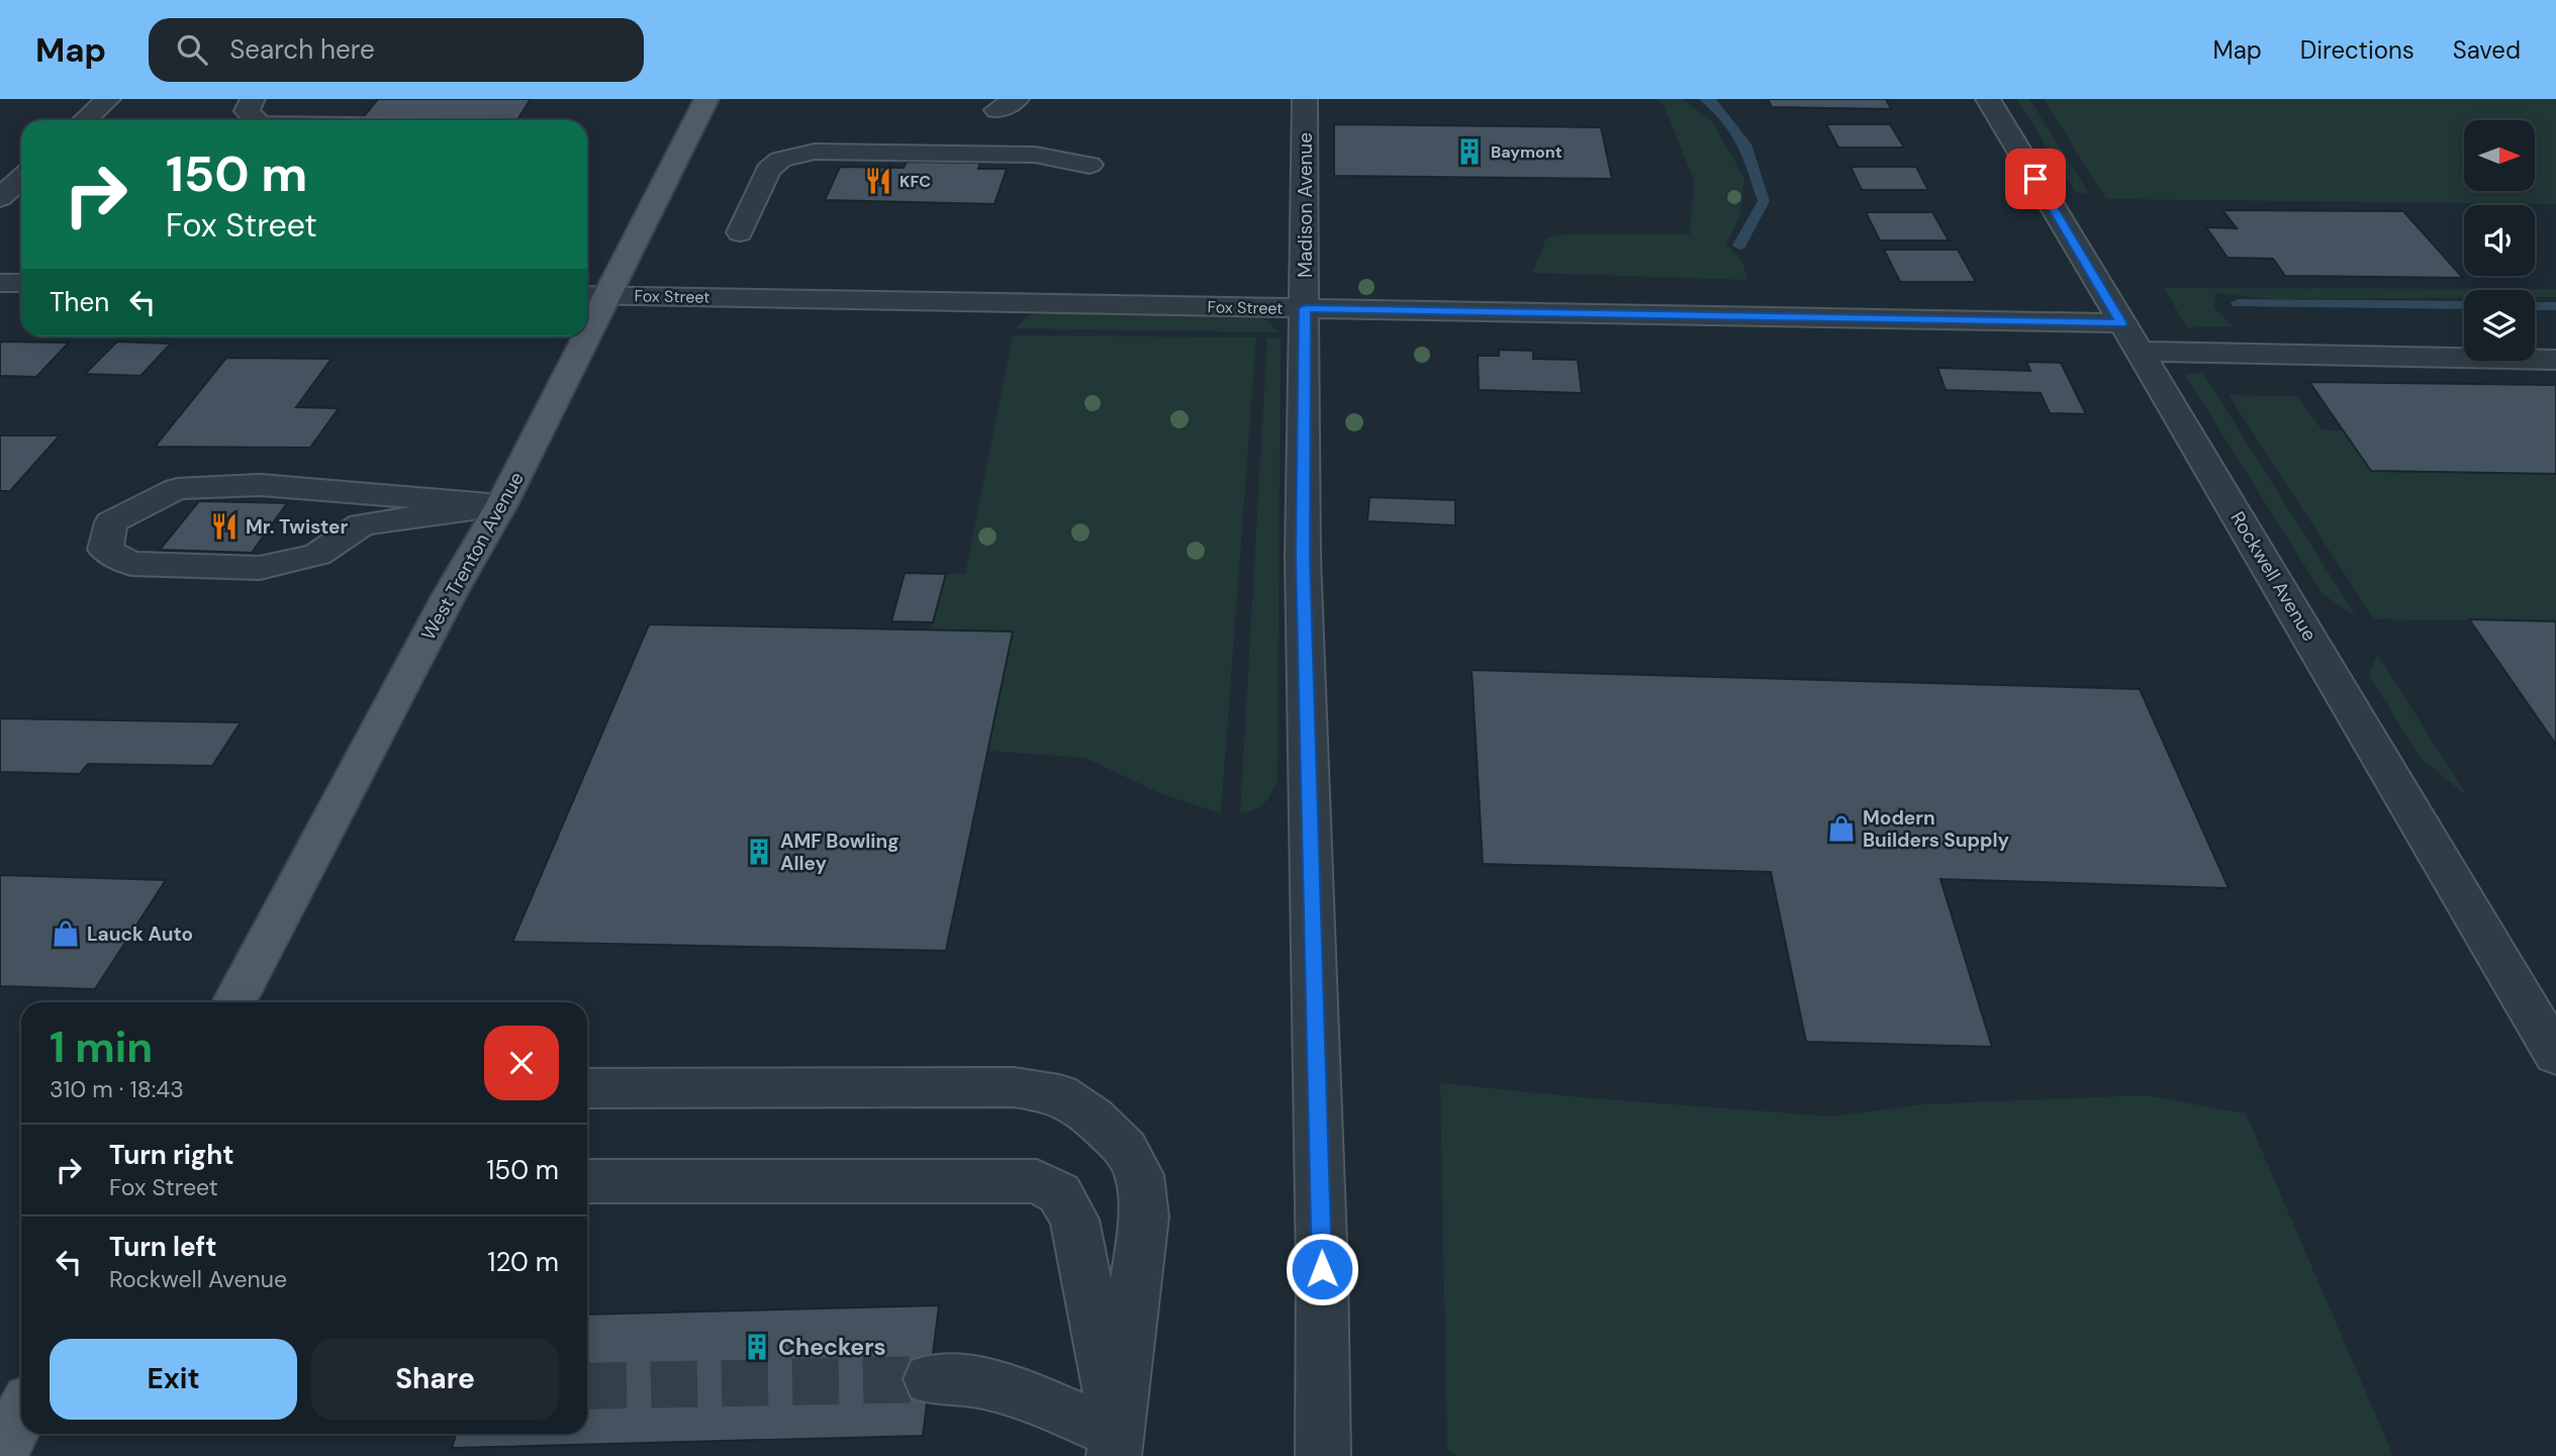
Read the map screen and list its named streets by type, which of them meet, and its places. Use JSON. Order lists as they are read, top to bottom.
{
  "streets": {
    "main road": ["West Trenton Avenue"],
    "street": ["Madison Avenue", "Fox Street", "Rockwell Avenue"]
  },
  "crossings": [
    ["Madison Avenue", "Fox Street"],
    ["Fox Street", "West Trenton Avenue"],
    ["Fox Street", "Rockwell Avenue"]
  ],
  "places": {
    "building": ["Baymont", "AMF Bowling Alley", "Checkers"],
    "restaurant": ["KFC", "Mr. Twister"],
    "shop": ["Modern Builders Supply", "Lauck Auto"]
  },
  "north": "right",
  "page": {
    "header": "Map",
    "search": "Search here",
    "nav": ["Map", "Directions", "Saved"],
    "turn": ["150 m", "Fox Street"],
    "then": "Then",
    "heading": ["1 min", "310 m · 18:43"],
    "list": [
      {
        "name": "Turn right",
        "note": "Fox Street",
        "value": "150 m"
      },
      {
        "name": "Turn left",
        "note": "Rockwell Avenue",
        "value": "120 m"
      }
    ],
    "buttons": ["Exit", "Share"]
  }
}
